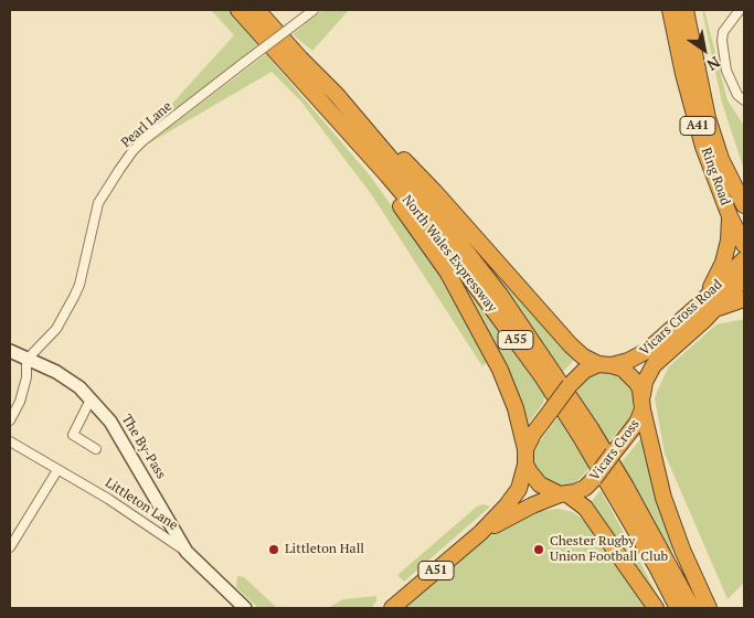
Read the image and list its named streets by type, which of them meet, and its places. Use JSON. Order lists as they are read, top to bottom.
{
  "streets": {
    "highway": [
      "A41",
      "Ring Road",
      "North Wales Expressway",
      "Vicars Cross Road",
      "A55",
      "Vicars Cross",
      "A51"
    ],
    "street": ["Pearl Lane", "The By-Pass", "Littleton Lane"]
  },
  "crossings": [
    ["Pearl Lane", "The By-Pass"],
    ["Vicars Cross Road", "Vicars Cross"],
    ["Vicars Cross Road", "A51"],
    ["The By-Pass", "Littleton Lane"],
    ["Vicars Cross", "A51"]
  ],
  "places": ["Littleton Hall", "Chester Rugby Union Football Club"],
  "north": "bottom right"
}
